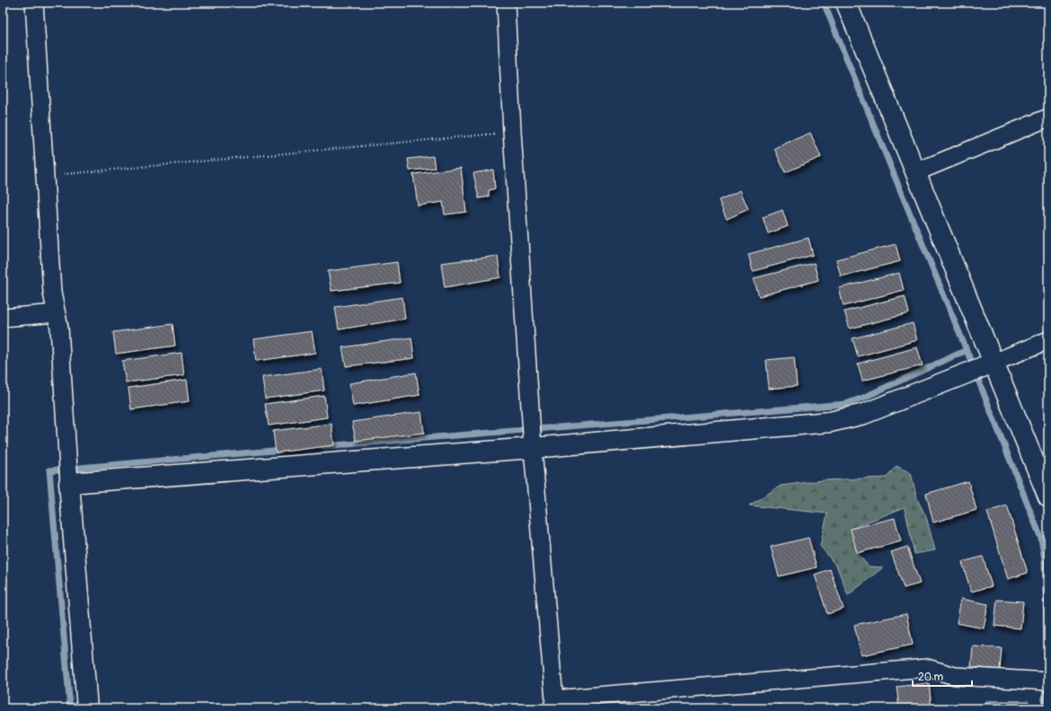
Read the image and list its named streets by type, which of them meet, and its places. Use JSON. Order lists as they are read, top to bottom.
{
  "scale_bar": "20 m"
}
